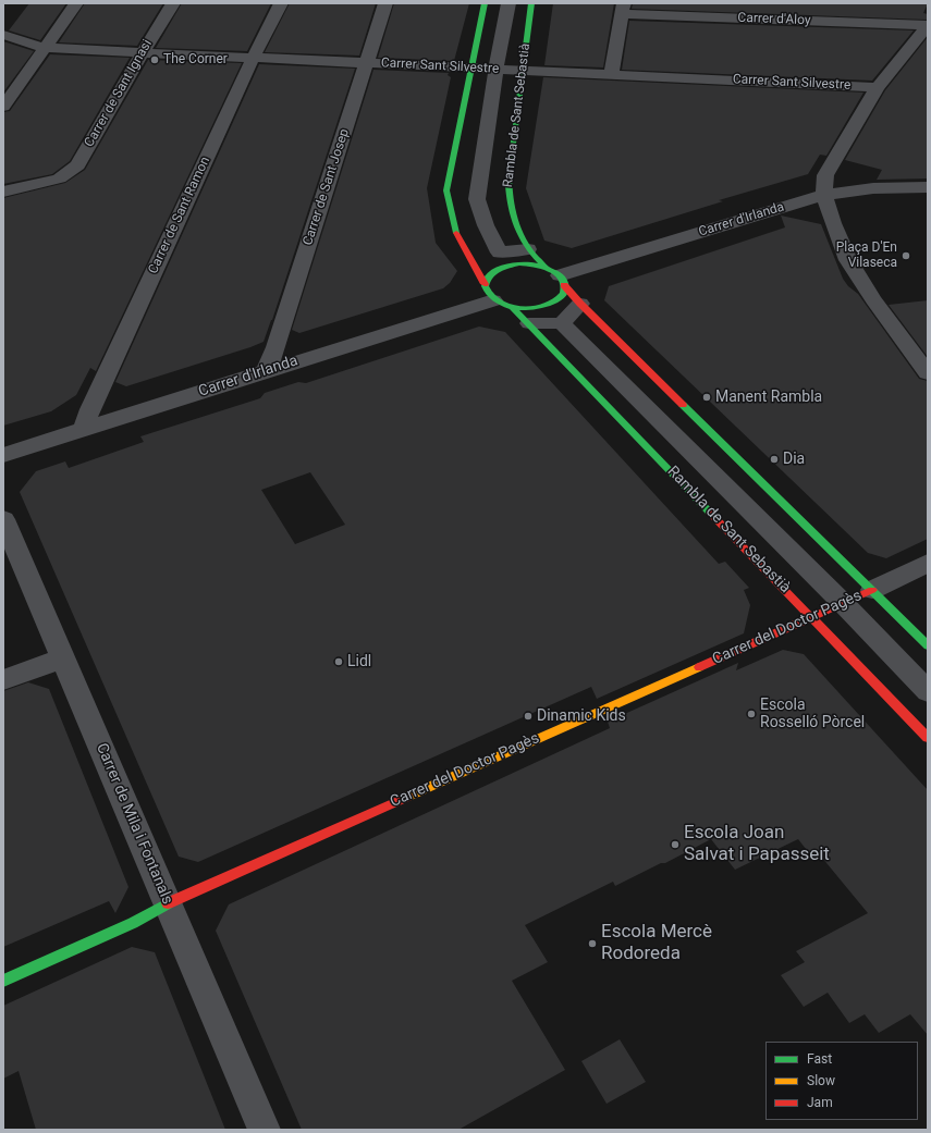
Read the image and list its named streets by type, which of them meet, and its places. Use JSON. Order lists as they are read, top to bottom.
{
  "streets": {
    "street": [
      "Carrer d'Aloy",
      "Carrer Sant Silvestre",
      "Carrer de Sant Ignasi",
      "Rambla de Sant Sebastià",
      "Carrer de Sant Josep",
      "Carrer de Sant Ramon",
      "Carrer d'Irlanda",
      "Carrer del Doctor Pagès",
      "Carrer de Mila i Fontanals"
    ]
  },
  "crossings": [
    ["Carrer Sant Silvestre", "Carrer de Sant Ignasi"],
    ["Carrer Sant Silvestre", "Rambla de Sant Sebastià"],
    ["Carrer Sant Silvestre", "Carrer de Sant Josep"],
    ["Carrer Sant Silvestre", "Carrer de Sant Ramon"],
    ["Rambla de Sant Sebastià", "Carrer d'Irlanda"],
    ["Rambla de Sant Sebastià", "Carrer del Doctor Pagès"],
    ["Carrer de Sant Josep", "Carrer d'Irlanda"],
    ["Carrer de Sant Ramon", "Carrer d'Irlanda"],
    ["Carrer del Doctor Pagès", "Carrer de Mila i Fontanals"]
  ],
  "places": [
    "The Corner",
    "Plaça D'En Vilaseca",
    "Manent Rambla",
    "Dia",
    "Lidl",
    "Escola Rosselló Pòrcel",
    "Dinamic Kids",
    "Escola Joan Salvat i Papasseit",
    "Escola Mercè Rodoreda"
  ],
  "legend": ["Fast", "Slow", "Jam"]
}
